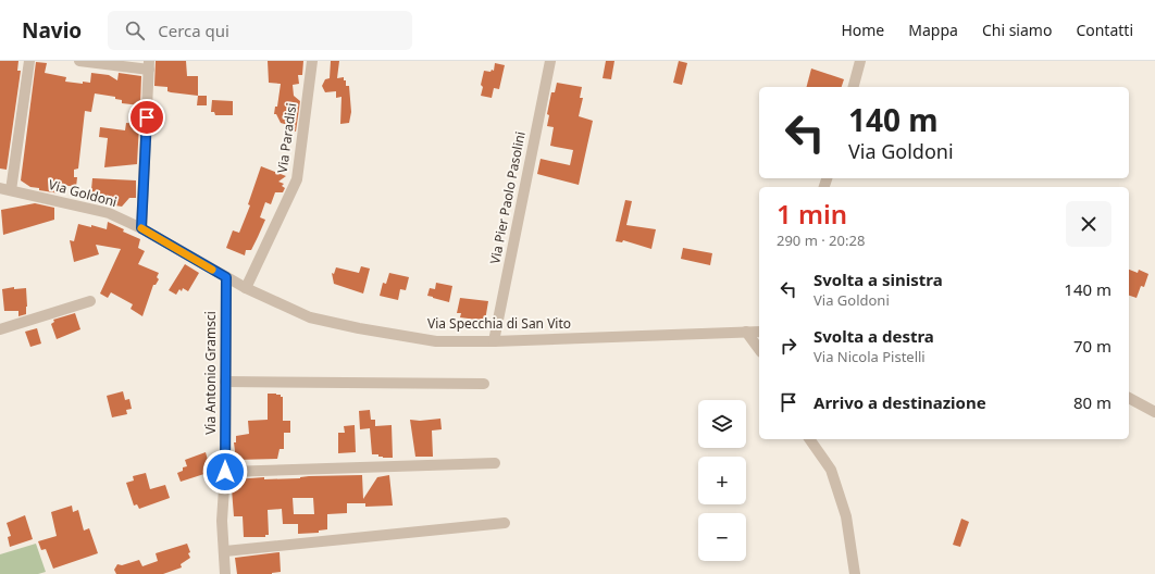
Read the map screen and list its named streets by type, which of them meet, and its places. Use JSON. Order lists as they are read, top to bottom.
{
  "streets": {
    "street": [
      "Via Paradisi",
      "Via Goldoni",
      "Via Pier Paolo Pasolini",
      "Via Specchia di San Vito",
      "Via Antonio Gramsci"
    ]
  },
  "crossings": [
    ["Via Paradisi", "Via Goldoni"],
    ["Via Paradisi", "Via Specchia di San Vito"],
    ["Via Goldoni", "Via Specchia di San Vito"],
    ["Via Goldoni", "Via Antonio Gramsci"],
    ["Via Pier Paolo Pasolini", "Via Specchia di San Vito"]
  ],
  "page": {
    "header": "Navio",
    "search": "Cerca qui",
    "nav": [
      "Home",
      "Mappa",
      "Chi siamo",
      "Contatti"
    ],
    "turn": ["140 m", "Via Goldoni"],
    "heading": ["1 min", "290 m · 20:28"],
    "list": [
      {
        "name": "Svolta a sinistra",
        "note": "Via Goldoni",
        "value": "140 m"
      },
      {
        "name": "Svolta a destra",
        "note": "Via Nicola Pistelli",
        "value": "70 m"
      },
      {
        "name": "Arrivo a destinazione",
        "value": "80 m"
      }
    ],
    "map_buttons": ["+", "−"]
  }
}
